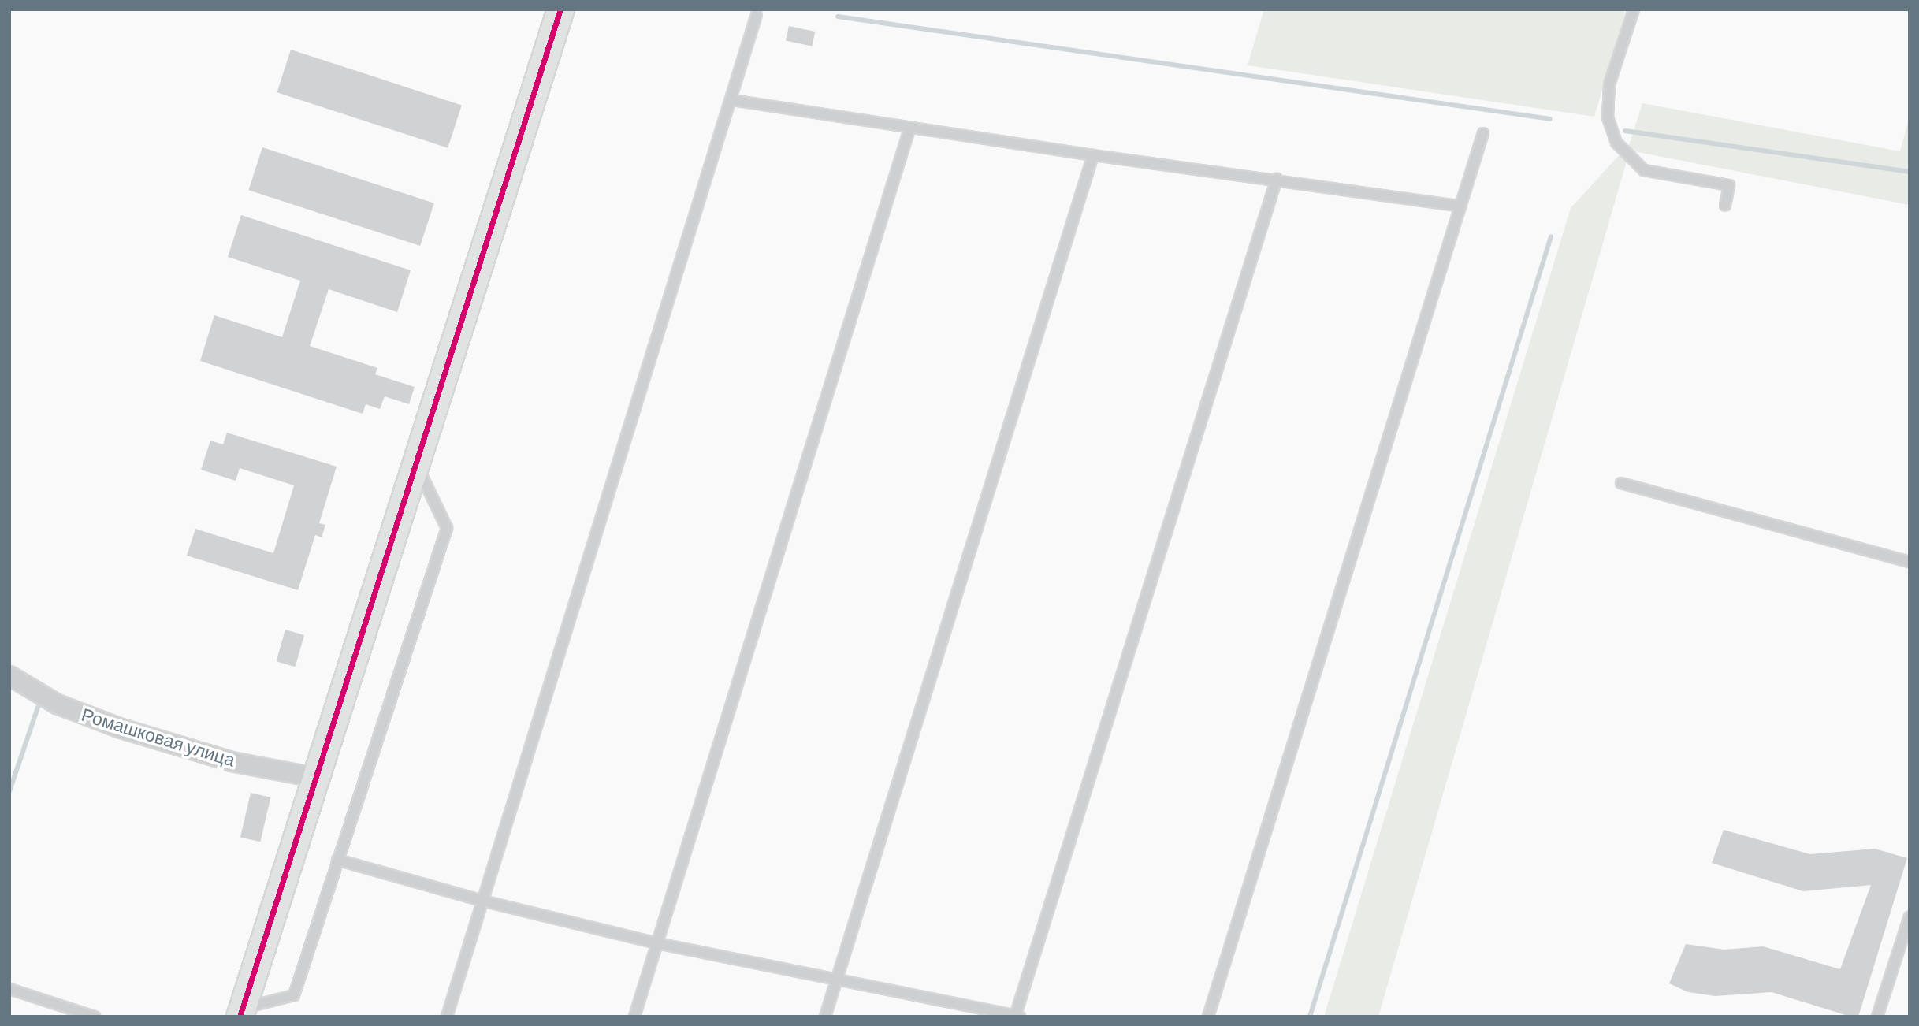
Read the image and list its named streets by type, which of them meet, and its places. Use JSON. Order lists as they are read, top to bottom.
{
  "streets": {
    "street": ["Ромашковая улица"]
  }
}
